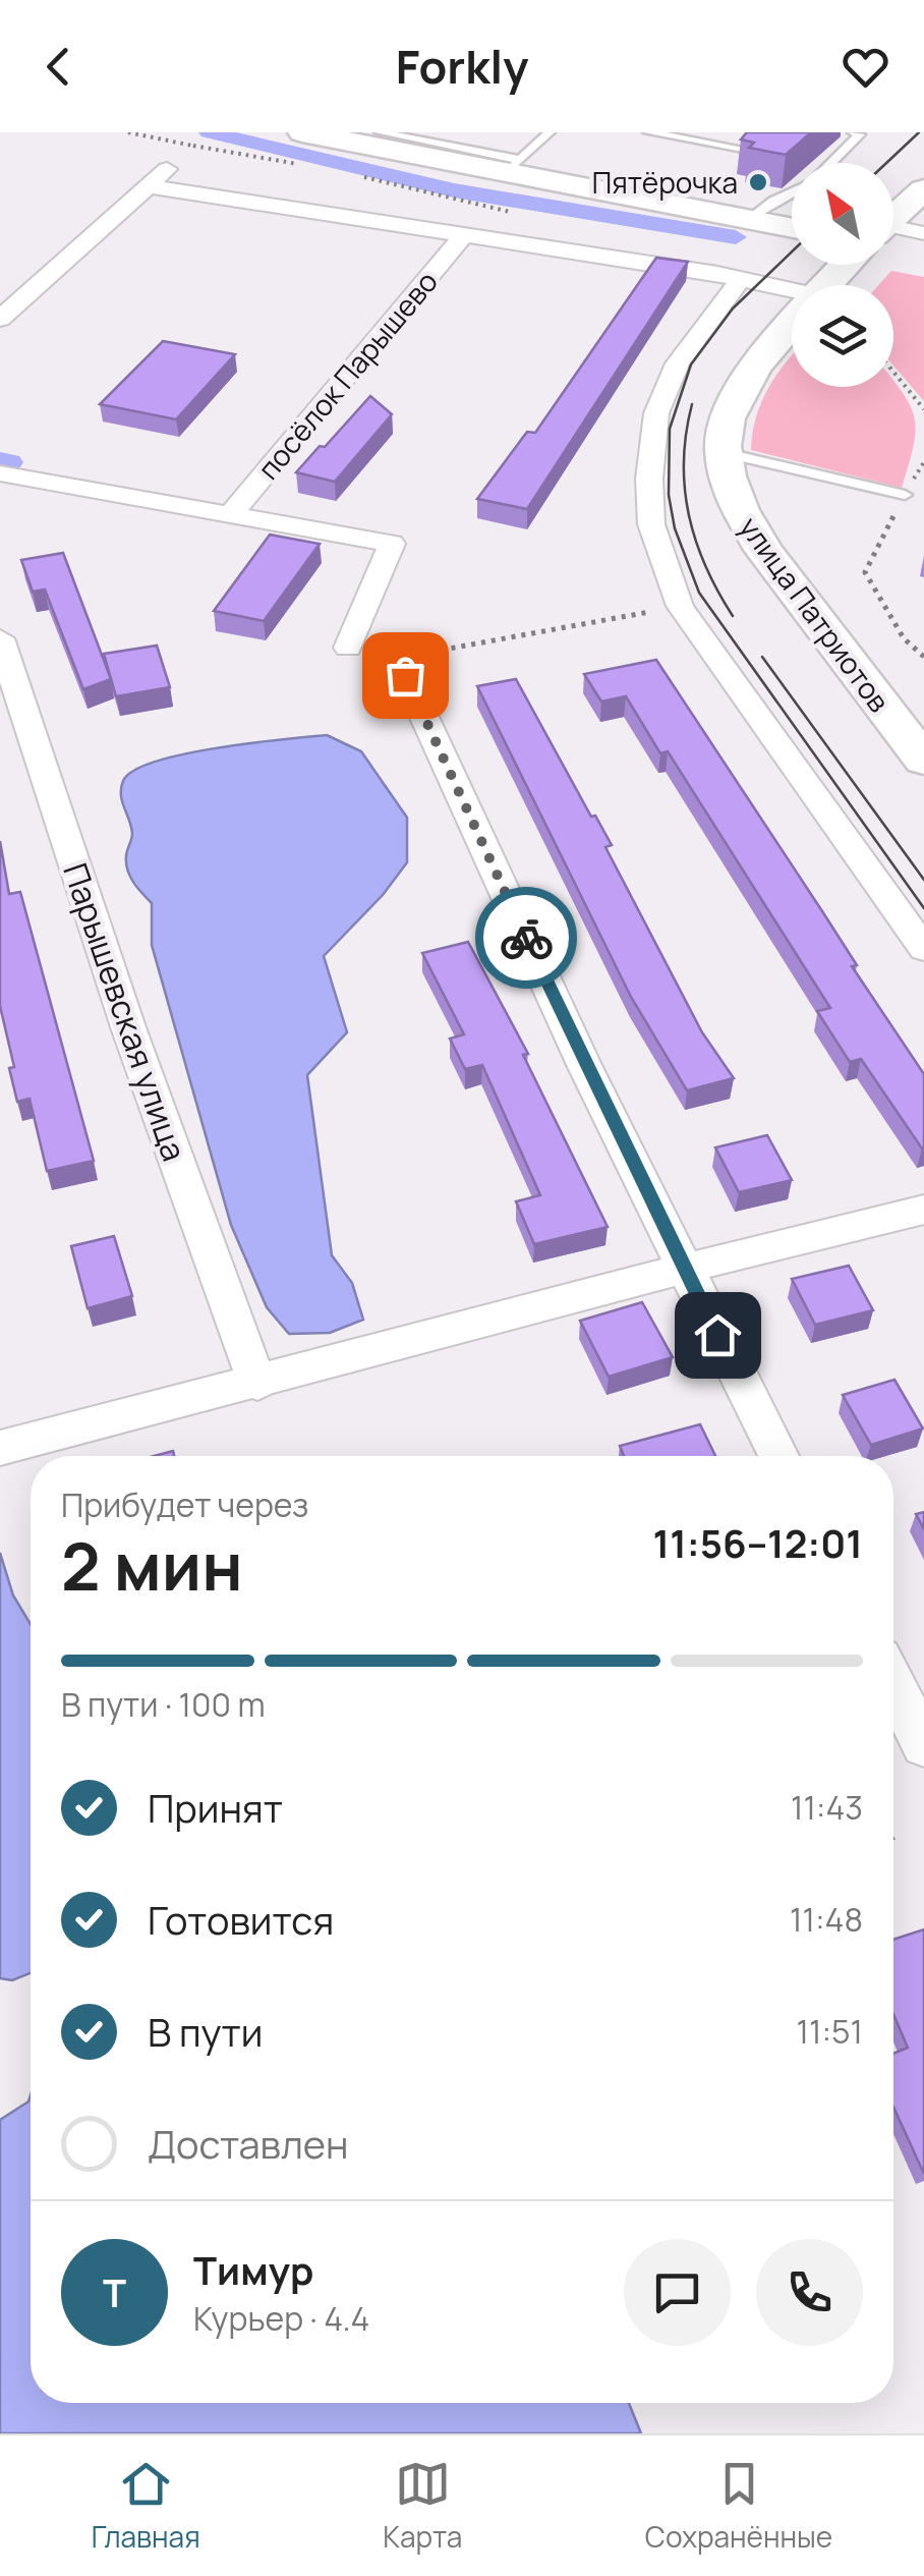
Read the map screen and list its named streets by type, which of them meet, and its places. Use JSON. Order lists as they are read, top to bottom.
{
  "streets": {
    "main road": ["улица Патриотов"],
    "street": ["посёлок Парышево", "Парышевская улица"]
  },
  "places": ["Пятёрочка"],
  "north": "top left",
  "page": {
    "header": "Forkly",
    "heading": ["2 мин", "Прибудет через", "11:56–12:01"],
    "panel": ["Тимур", "Курьер · 4.4"],
    "bar": "В пути · 100 m",
    "list": [
      ["Принят", "11:43"],
      ["Готовится", "11:48"],
      ["В пути", "11:51"],
      "Доставлен"
    ],
    "round": "Т",
    "tabs": ["Главная", "Карта", "Сохранённые"]
  }
}
